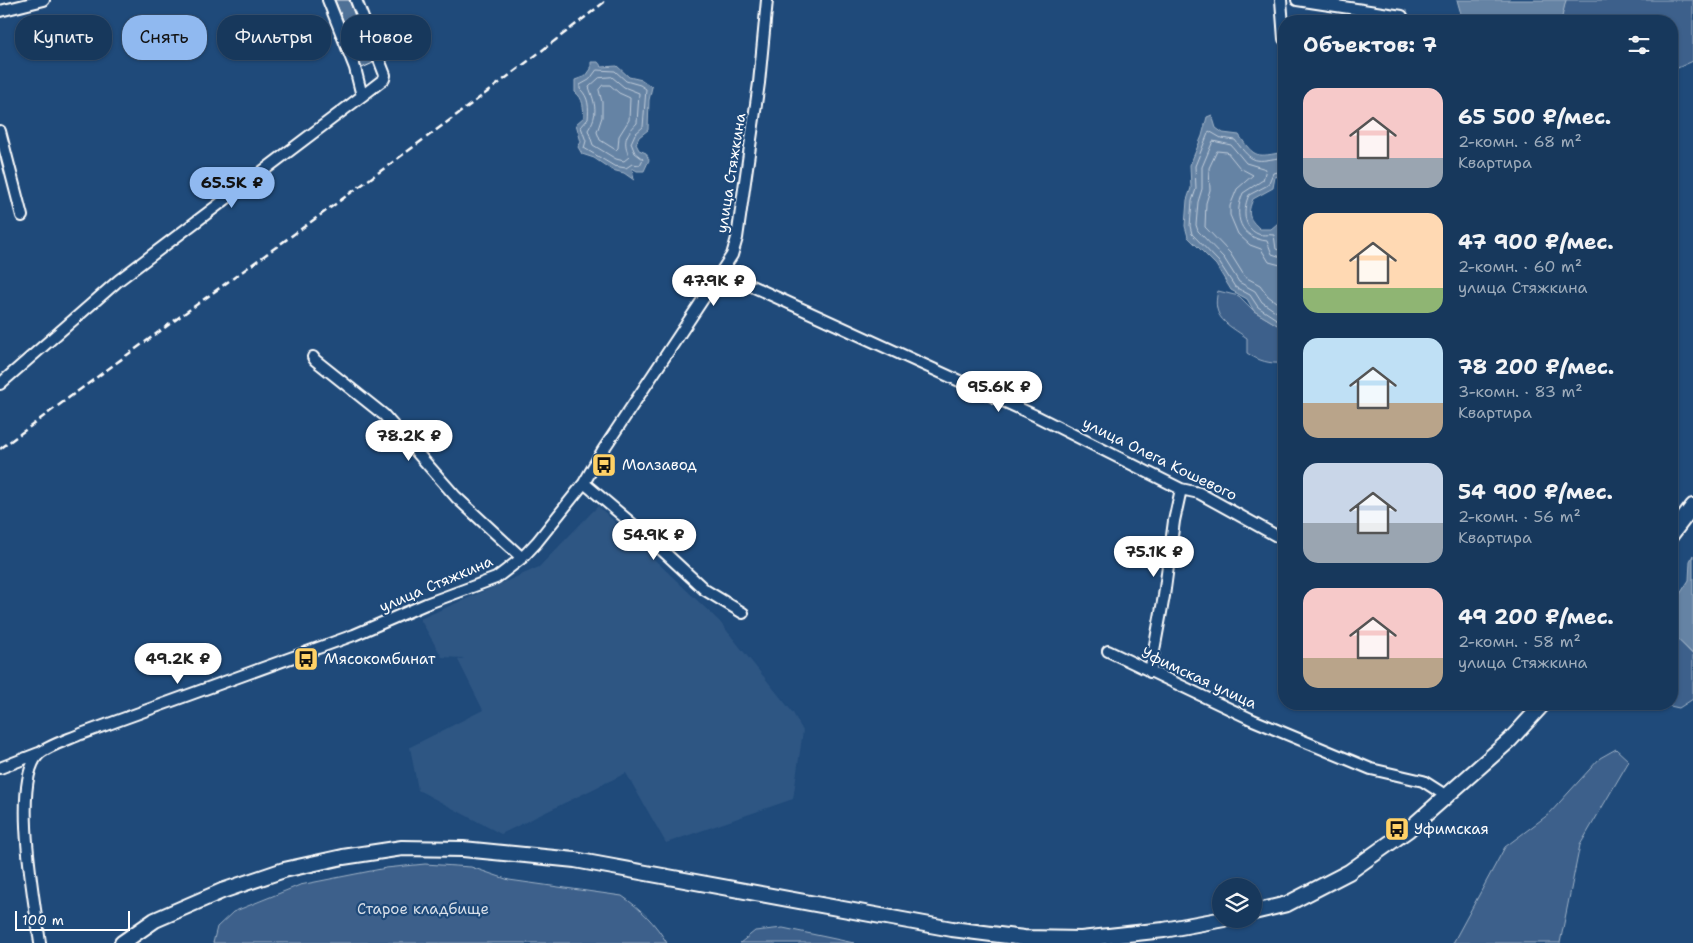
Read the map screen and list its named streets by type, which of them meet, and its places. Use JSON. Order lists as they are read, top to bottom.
{
  "streets": {
    "street": ["улица Стяжкина", "улица Олега Кошевого", "Уфимская улица"]
  },
  "crossings": [
    ["улица Стяжкина", "улица Олега Кошевого"]
  ],
  "parks": ["Старое кладбище"],
  "places": {
    "bus stop": ["Молзавод", "Мясокомбинат", "Уфимская"]
  },
  "scale_bar": "100 m",
  "page": {
    "chip": [
      "Купить",
      "Снять",
      "Фильтры",
      "Новое"
    ],
    "heading": "Объектов: 7",
    "list": [
      {
        "name": "65 500 ₽/мес.",
        "note": "2-комн. · 68 m² · Квартира"
      },
      {
        "name": "47 900 ₽/мес.",
        "note": "2-комн. · 60 m² · улица Стяжкина"
      },
      {
        "name": "78 200 ₽/мес.",
        "note": "3-комн. · 83 m² · Квартира"
      },
      {
        "name": "54 900 ₽/мес.",
        "note": "2-комн. · 56 m² · Квартира"
      },
      {
        "name": "49 200 ₽/мес.",
        "note": "2-комн. · 58 m² · улица Стяжкина"
      }
    ],
    "price": [
      "65.5K ₽",
      "47.9K ₽",
      "95.6K ₽",
      "78.2K ₽",
      "54.9K ₽",
      "75.1K ₽",
      "49.2K ₽"
    ],
    "scale": "100 m"
  }
}
